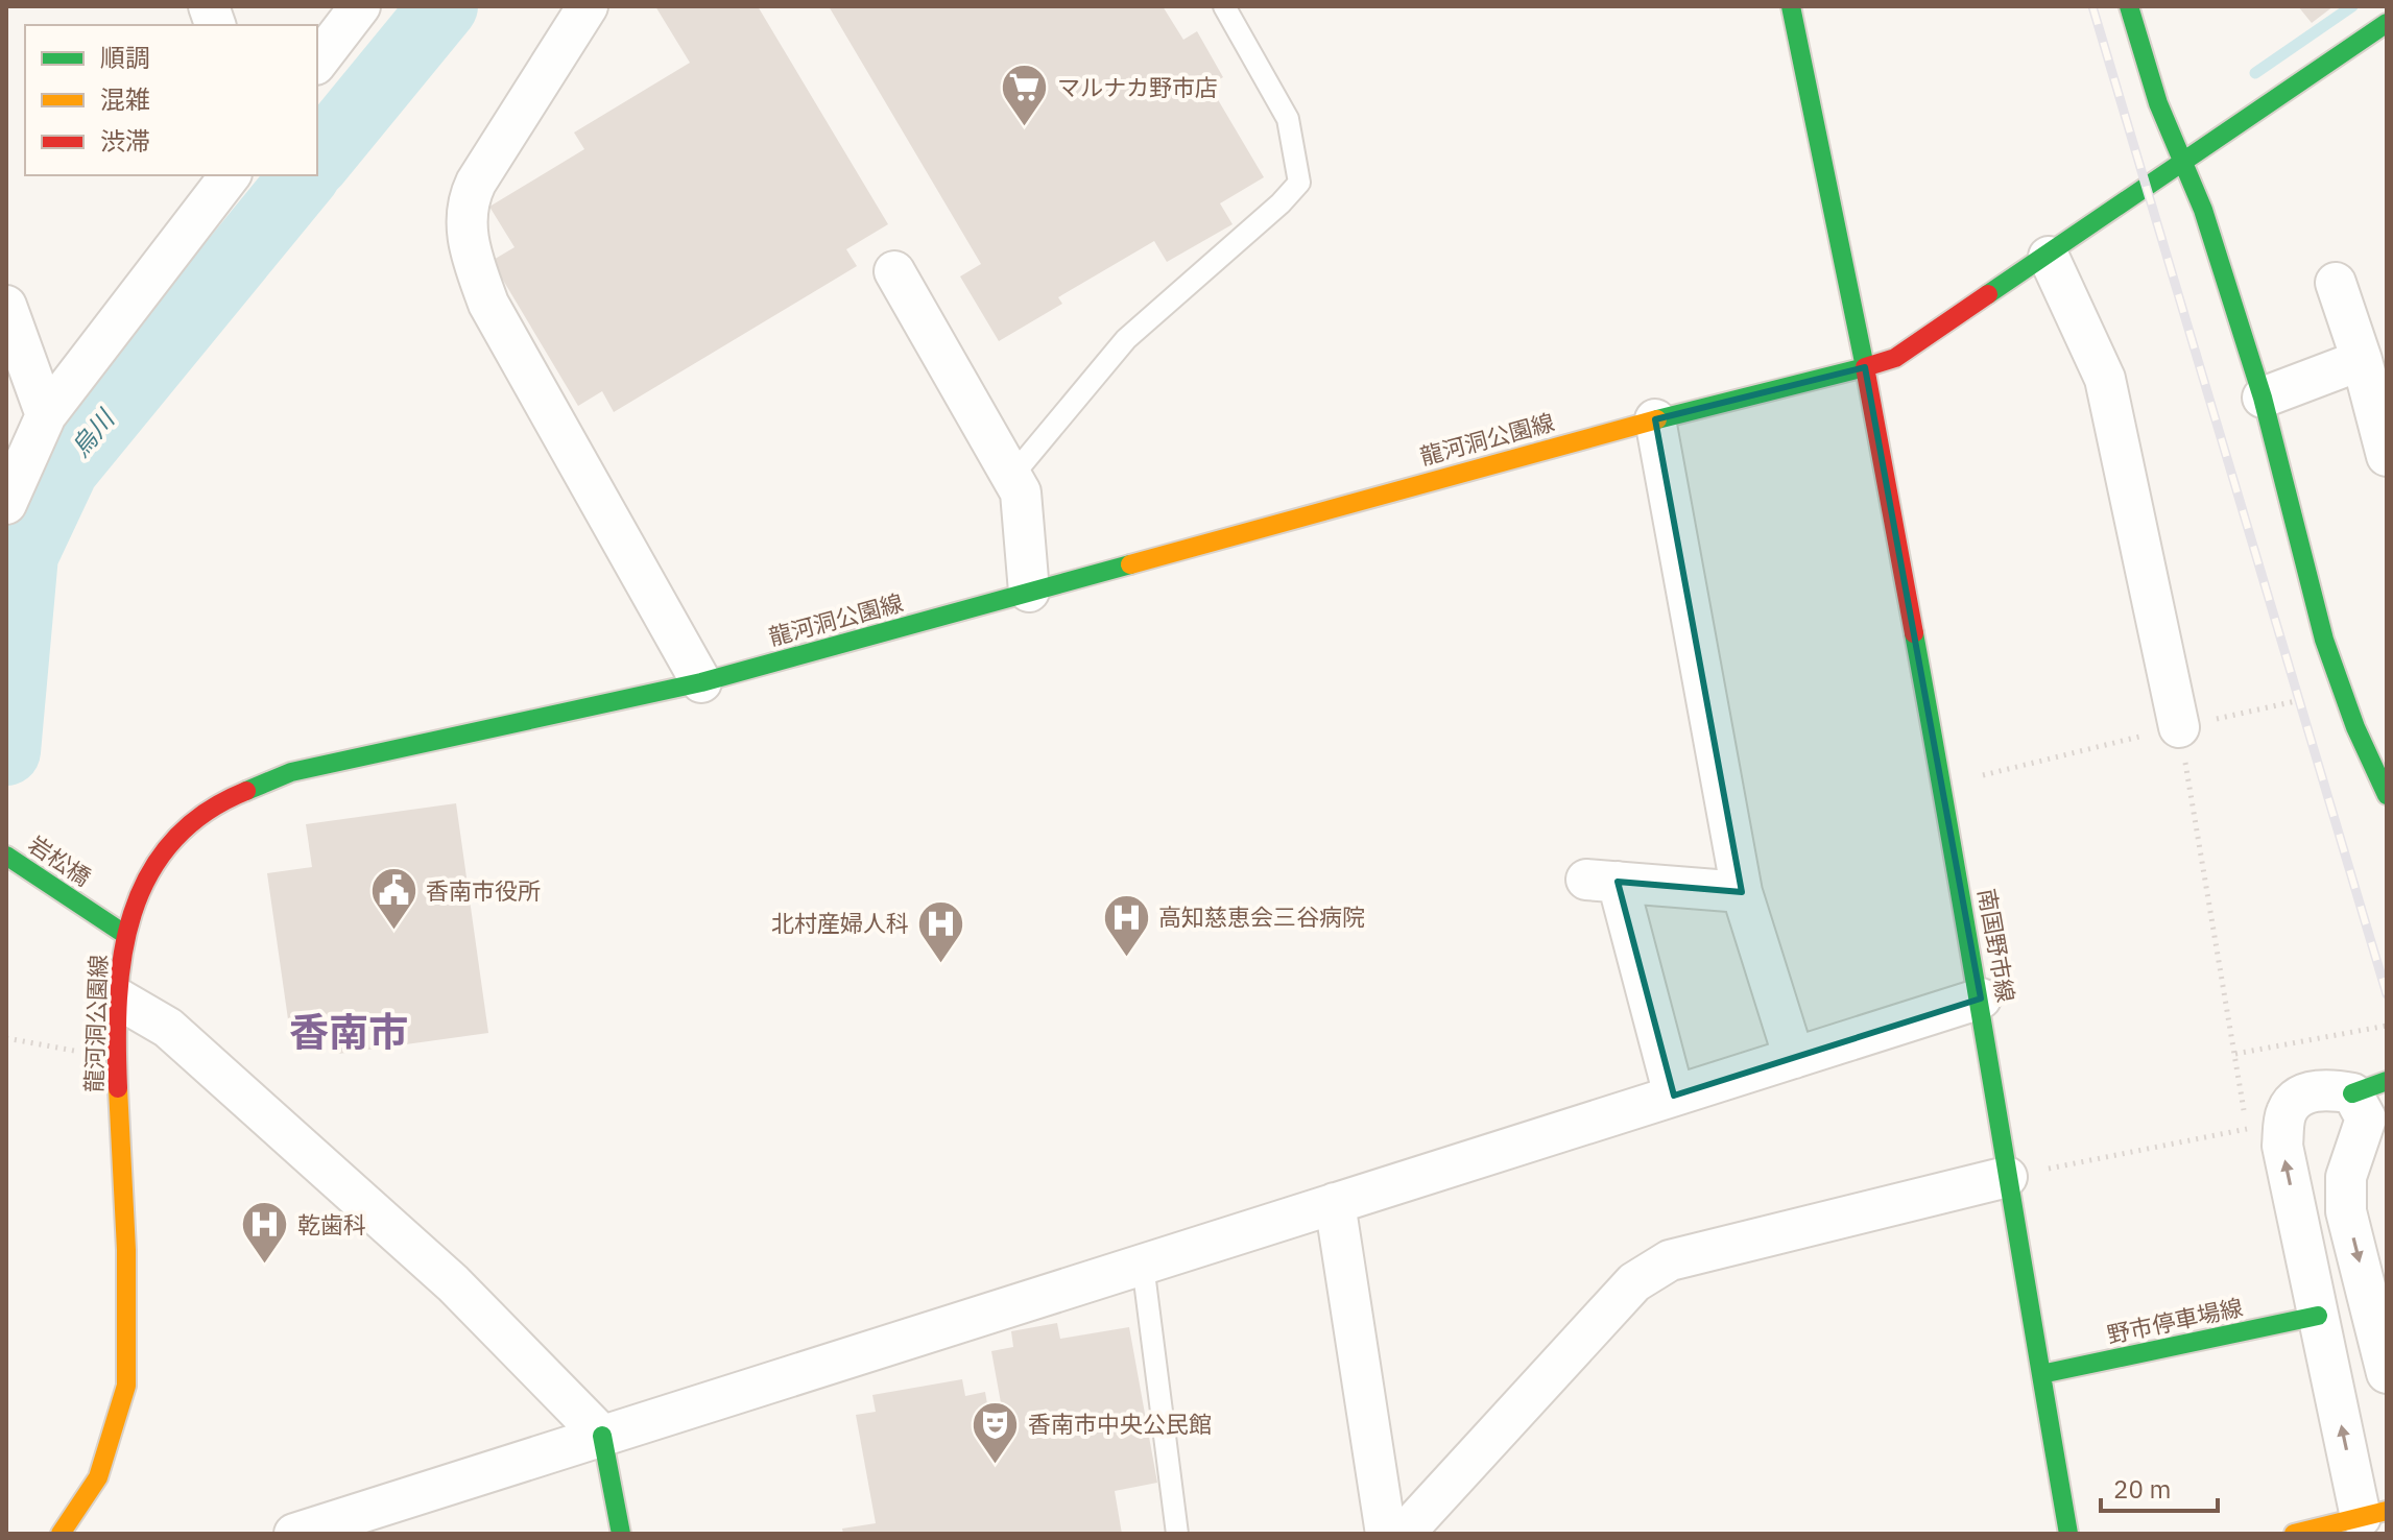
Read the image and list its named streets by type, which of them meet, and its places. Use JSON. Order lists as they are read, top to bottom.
{
  "streets": {
    "main road": [
      "龍河洞公園線",
      "岩松橋",
      "南国野市線",
      "野市停車場線"
    ]
  },
  "crossings": [
    ["龍河洞公園線", "岩松橋"],
    ["龍河洞公園線", "南国野市線"],
    ["南国野市線", "野市停車場線"]
  ],
  "districts": ["香南市"],
  "water": ["烏川"],
  "places": {
    "supermarket": ["マルナカ野市店"],
    "public building": ["香南市役所"],
    "hospital": ["高知慈恵会三谷病院", "北村産婦人科", "乾歯科"],
    "theatre": ["香南市中央公民館"]
  },
  "legend": ["順調", "混雑", "渋滞"],
  "scale_bar": "20 m"
}
